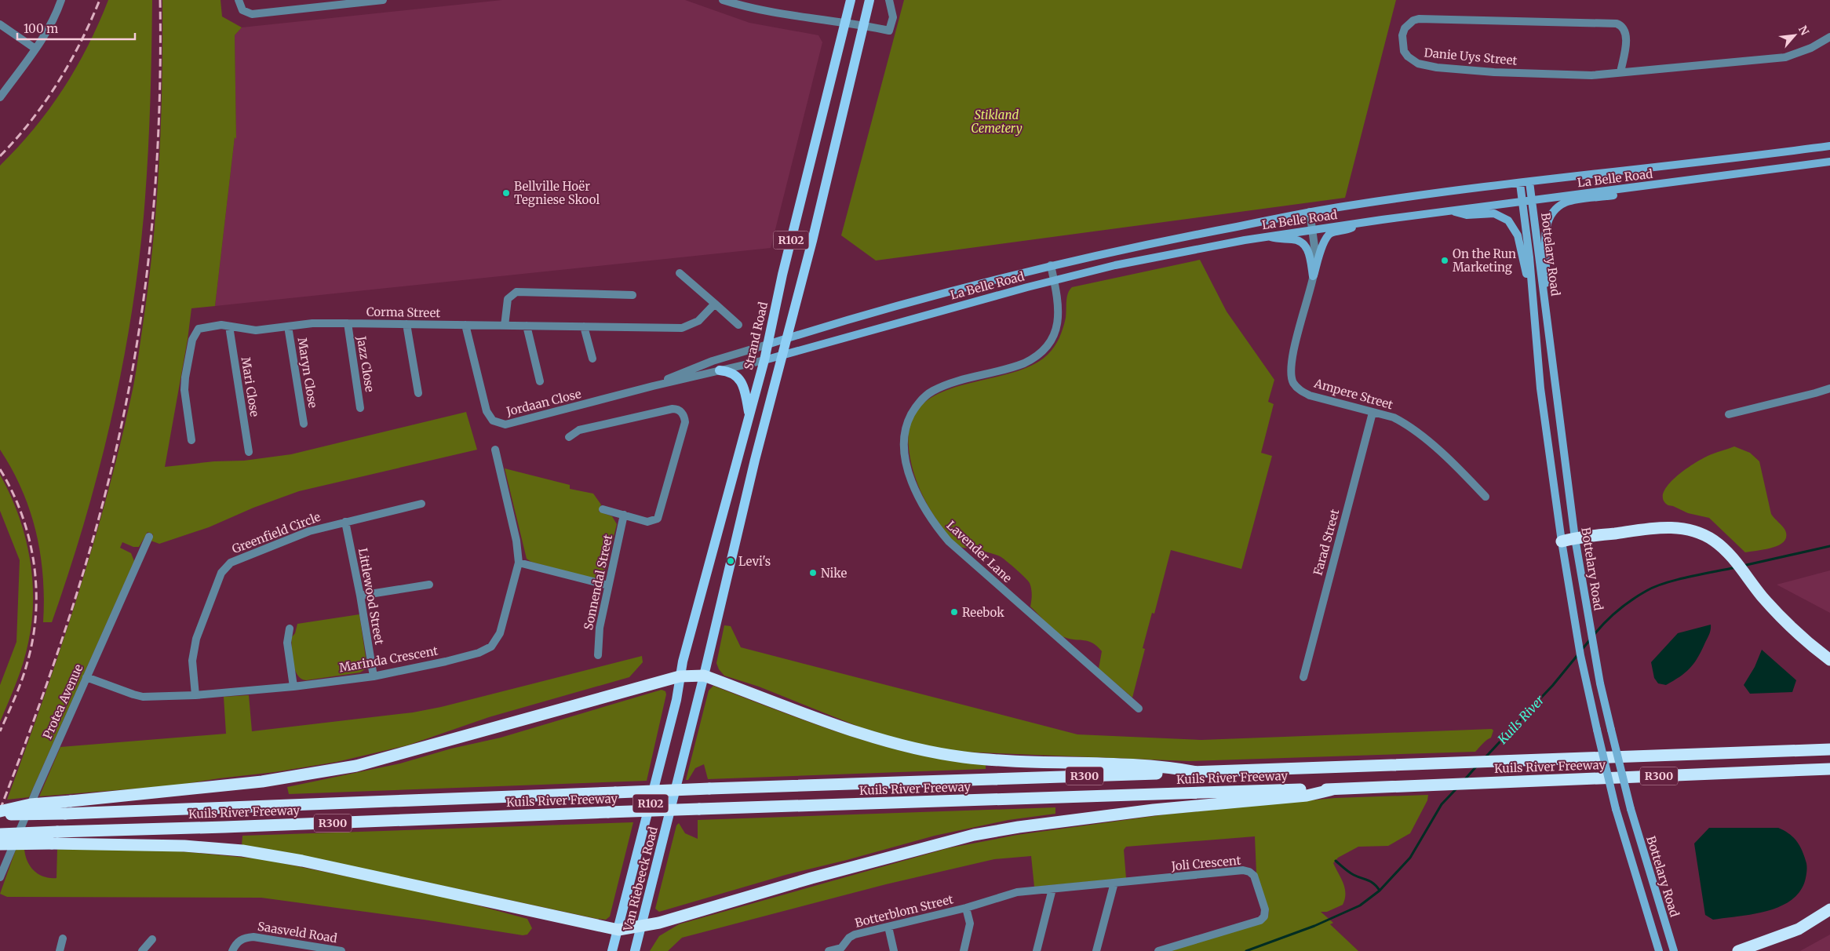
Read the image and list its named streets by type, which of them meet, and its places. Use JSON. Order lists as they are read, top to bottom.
{
  "streets": {
    "highway": ["Kuils River Freeway", "R300"],
    "main road": [
      "La Belle Road",
      "R102",
      "Bottelary Road",
      "Strand Road",
      "Van Riebeeck Road"
    ],
    "street": [
      "Danie Uys Street",
      "Corma Street",
      "Jazz Close",
      "Maryn Close",
      "Mari Close",
      "Ampere Street",
      "Jordaan Close",
      "Greenfield Circle",
      "Farad Street",
      "Lavender Lane",
      "Sonnendal Street",
      "Littlewood Street",
      "Marinda Crescent",
      "Protea Avenue",
      "Joli Crescent",
      "Botterblom Street",
      "Saasveld Road"
    ]
  },
  "crossings": [
    ["La Belle Road", "R102"],
    ["La Belle Road", "Bottelary Road"],
    ["La Belle Road", "Strand Road"],
    ["La Belle Road", "Ampere Street"],
    ["La Belle Road", "Jordaan Close"],
    ["La Belle Road", "Lavender Lane"],
    ["R102", "Van Riebeeck Road"],
    ["Corma Street", "Jazz Close"],
    ["Corma Street", "Maryn Close"],
    ["Corma Street", "Mari Close"],
    ["Corma Street", "Jordaan Close"],
    ["Strand Road", "Jordaan Close"],
    ["Strand Road", "Van Riebeeck Road"],
    ["Ampere Street", "Farad Street"],
    ["Greenfield Circle", "Littlewood Street"],
    ["Greenfield Circle", "Marinda Crescent"],
    ["Littlewood Street", "Marinda Crescent"],
    ["Marinda Crescent", "Protea Avenue"],
    ["Joli Crescent", "Botterblom Street"]
  ],
  "water": ["Kuils River"],
  "parks": ["Stikland Cemetery"],
  "places": [
    "Bellville Hoër Tegniese Skool",
    "On the Run Marketing",
    "Levi's",
    "Nike",
    "Reebok"
  ],
  "scale_bar": "100 m",
  "north": "top right"
}
